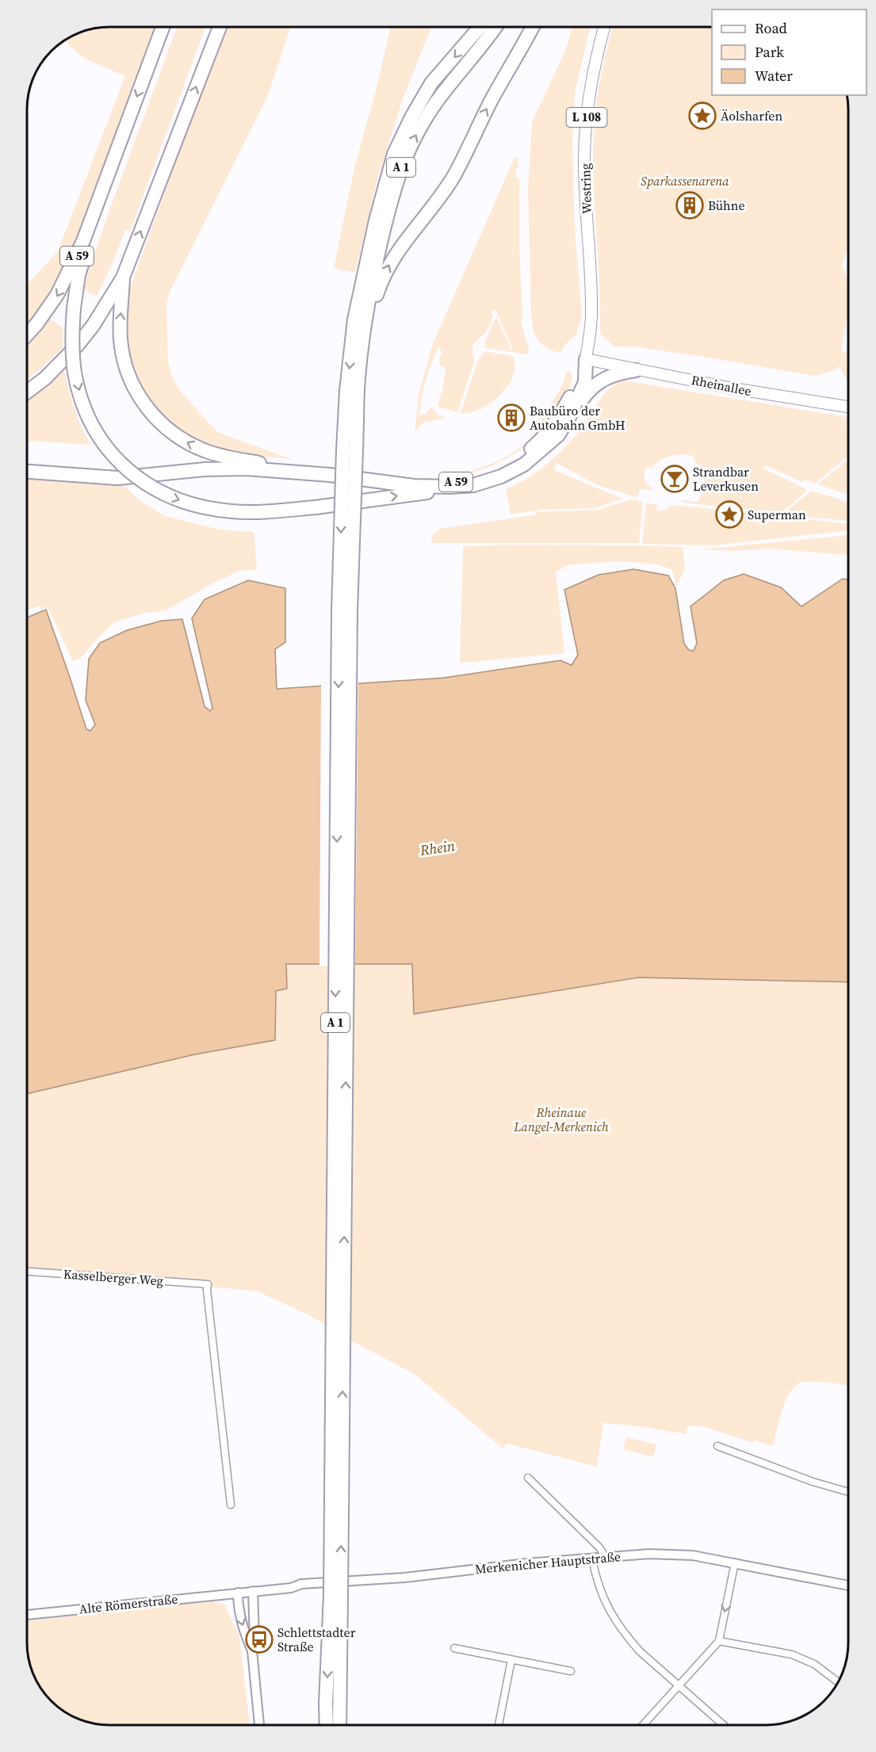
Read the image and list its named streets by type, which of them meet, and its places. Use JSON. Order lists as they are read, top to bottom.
{
  "streets": {
    "highway": ["A 1", "A 59"],
    "main road": ["L 108", "Westring", "Rheinallee"],
    "street": ["Kasselberger Weg", "Merkenicher Hauptstraße", "Alte Römerstraße"]
  },
  "crossings": [
    ["Westring", "A 59"],
    ["Westring", "Rheinallee"],
    ["A 59", "Rheinallee"],
    ["Merkenicher Hauptstraße", "Alte Römerstraße"]
  ],
  "water": ["Rhein"],
  "parks": ["Sparkassenarena", "Rheinaue Langel-Merkenich"],
  "places": {
    "place": ["Äolsharfen", "Superman"],
    "building": ["Bühne", "Baubüro der Autobahn GmbH"],
    "bar": ["Strandbar Leverkusen"],
    "bus stop": ["Schlettstadter Straße"]
  },
  "legend": ["Road", "Park", "Water"]
}
